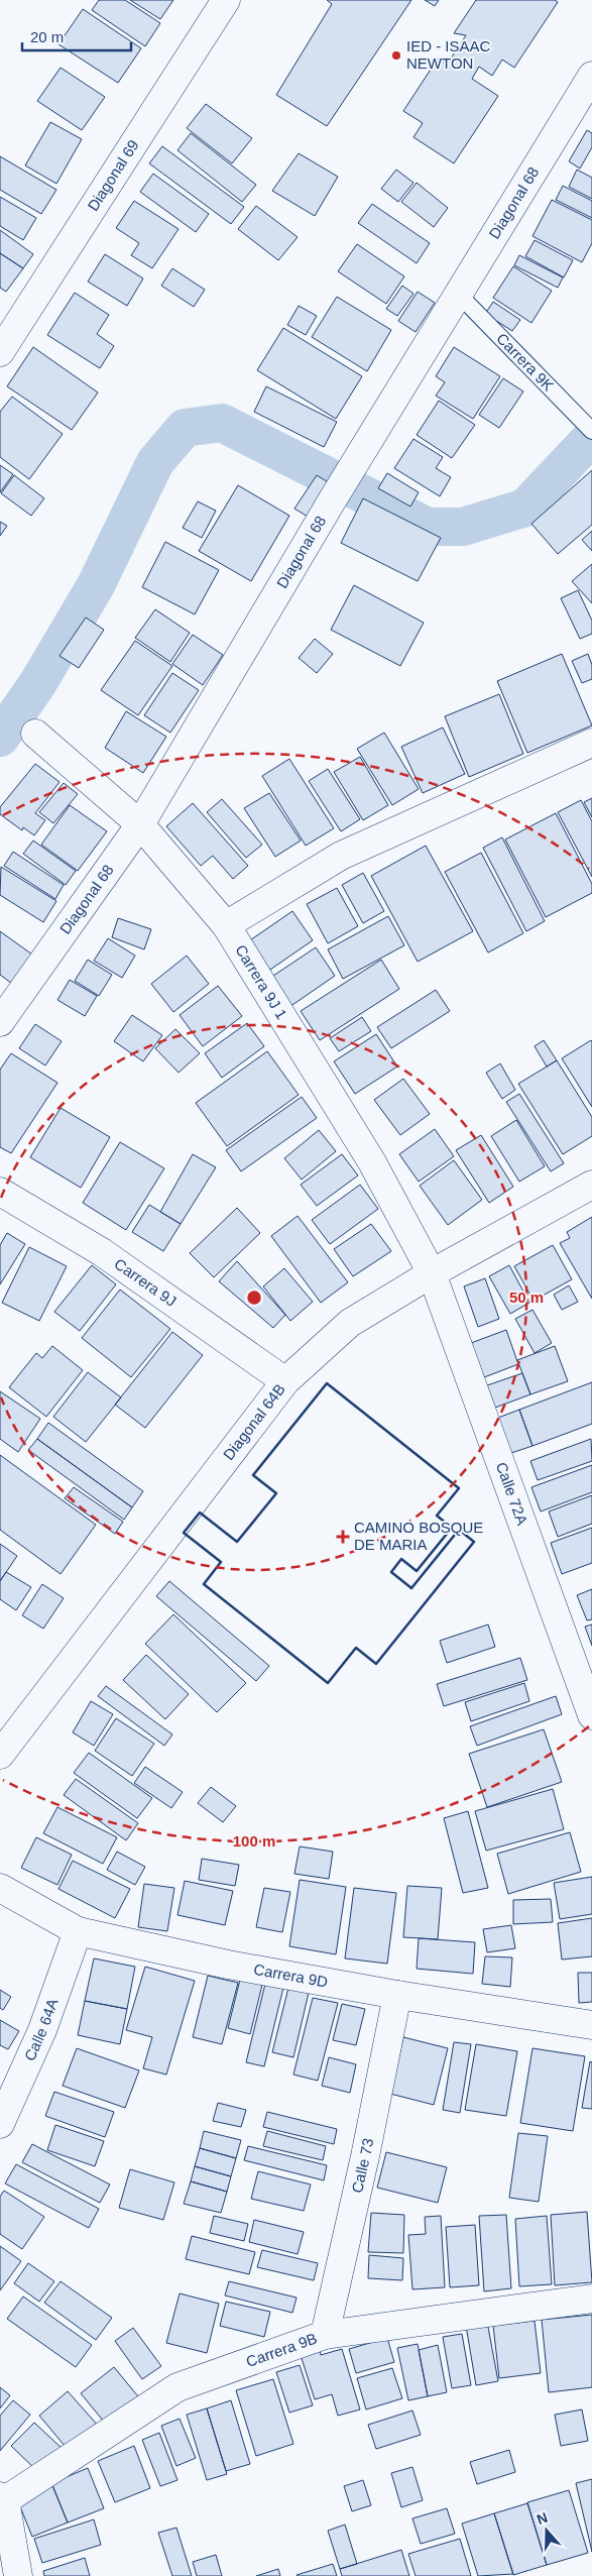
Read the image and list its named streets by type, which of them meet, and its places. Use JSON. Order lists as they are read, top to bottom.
{
  "streets": {
    "street": [
      "Diagonal 69",
      "Diagonal 68",
      "Carrera 9J 1",
      "Carrera 9J",
      "Diagonal 64B",
      "Calle 72A",
      "Carrera 9D",
      "Calle 64A",
      "Calle 73",
      "Carrera 9B"
    ],
    "lane": ["Carrera 9K"]
  },
  "crossings": [
    ["Diagonal 68", "Carrera 9K"],
    ["Diagonal 68", "Carrera 9J 1"],
    ["Carrera 9J 1", "Diagonal 64B"],
    ["Carrera 9J 1", "Calle 72A"],
    ["Carrera 9J", "Diagonal 64B"],
    ["Diagonal 64B", "Calle 72A"],
    ["Carrera 9D", "Calle 64A"],
    ["Carrera 9D", "Calle 73"],
    ["Calle 73", "Carrera 9B"]
  ],
  "places": {
    "other": ["IED - ISAAC NEWTON"],
    "health": ["CAMINO BOSQUE DE MARIA"]
  },
  "scale_bar": "20 m",
  "north": "top",
  "rings": ["50 m", "100 m"]
}
